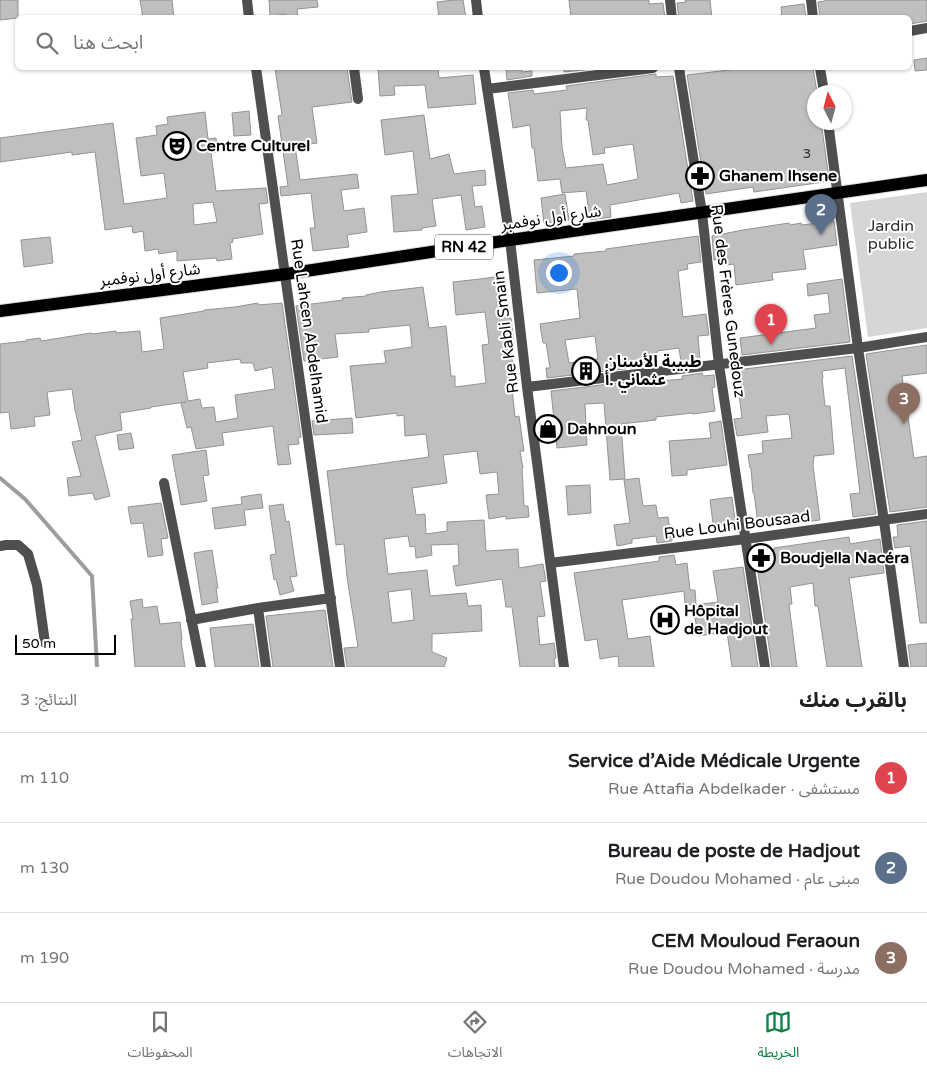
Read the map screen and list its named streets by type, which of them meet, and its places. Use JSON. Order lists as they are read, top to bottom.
{
  "streets": {
    "main road": ["شارع أول نوفمبر", "RN 42"],
    "street": [
      "Rue des Frères Gunedouz",
      "Rue Lahcen Abdelhamid",
      "Rue Kabli Smain",
      "Rue Louhi Bousaad"
    ]
  },
  "crossings": [
    ["شارع أول نوفمبر", "Rue des Frères Gunedouz"],
    ["شارع أول نوفمبر", "Rue Lahcen Abdelhamid"],
    ["شارع أول نوفمبر", "Rue Kabli Smain"],
    ["Rue des Frères Gunedouz", "Rue Louhi Bousaad"],
    ["Rue Kabli Smain", "Rue Louhi Bousaad"]
  ],
  "parks": ["Jardin public"],
  "places": {
    "theatre": ["Centre Culturel"],
    "pharmacy": ["Ghanem Ihsene", "Boudjella Nacéra"],
    "building": ["طبيبة الأسنان عثماني .أ"],
    "shop": ["Dahnoun"],
    "hospital": ["Hôpital de Hadjout"]
  },
  "house_numbers": ["3"],
  "scale_bar": "50 m",
  "north": "top",
  "page": {
    "search": "ابحث هنا",
    "pins": ["2", "1", "3"],
    "scale": "50 m",
    "heading": ["بالقرب منك", "النتائج: 3"],
    "list": [
      {
        "mark": "1",
        "name": "Service d’Aide Médicale Urgente",
        "note": "مستشفى · Rue Attafia Abdelkader",
        "value": "110 m"
      },
      {
        "mark": "2",
        "name": "Bureau de poste de Hadjout",
        "note": "مبنى عام · Rue Doudou Mohamed",
        "value": "130 m"
      },
      {
        "mark": "3",
        "name": "CEM Mouloud Feraoun",
        "note": "مدرسة · Rue Doudou Mohamed",
        "value": "190 m"
      }
    ],
    "nav": ["الخريطة", "الاتجاهات", "المحفوظات"]
  }
}
